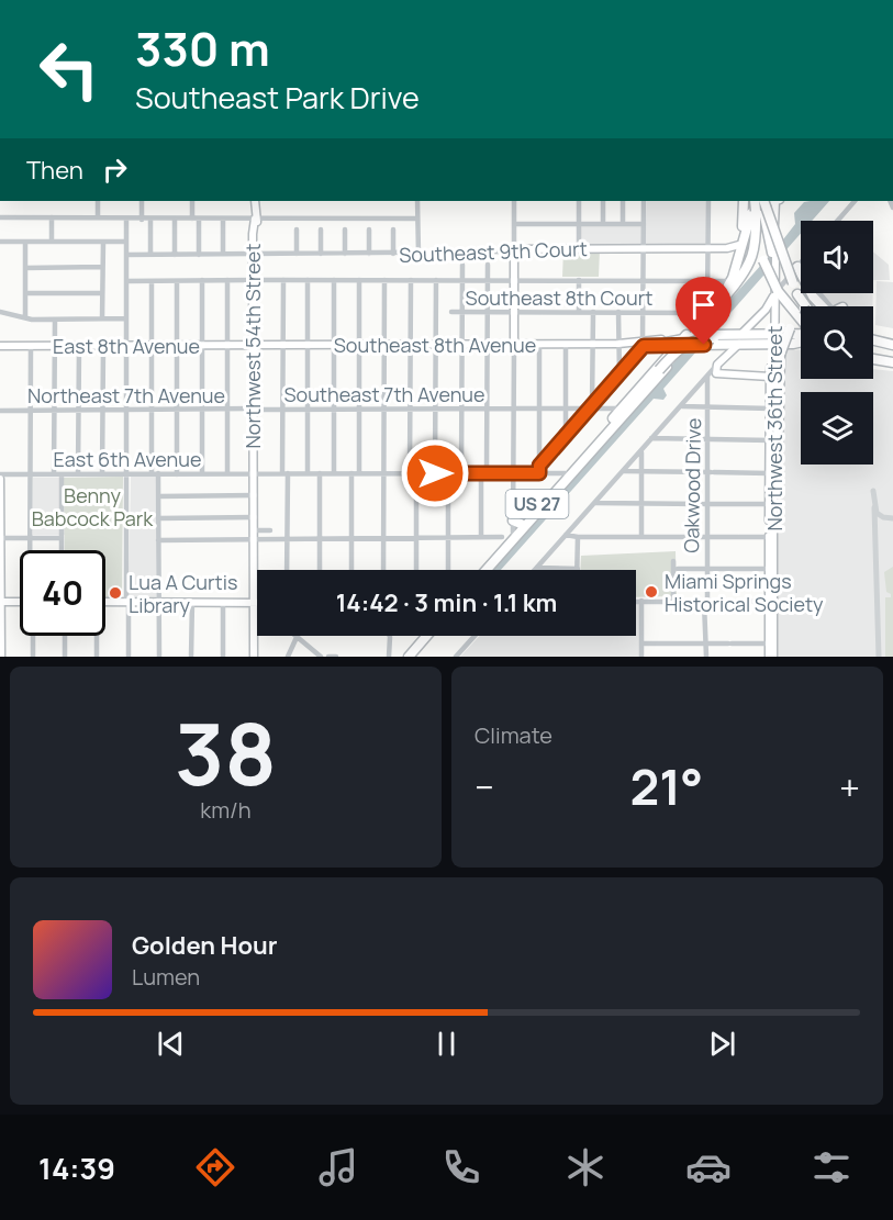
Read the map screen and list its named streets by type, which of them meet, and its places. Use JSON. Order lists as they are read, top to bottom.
{
  "streets": {
    "highway": ["US 27"],
    "main road": [
      "Southeast 9th Court",
      "Southeast 8th Avenue",
      "East 8th Avenue",
      "Northwest 54th Street",
      "Northwest 36th Street"
    ],
    "street": [
      "Southeast 8th Court",
      "Southeast 7th Avenue",
      "Northeast 7th Avenue",
      "East 6th Avenue",
      "Oakwood Drive"
    ]
  },
  "crossings": [
    ["Southeast 9th Court", "Northwest 54th Street"],
    ["Southeast 9th Court", "US 27"],
    ["Southeast 8th Court", "US 27"],
    ["Southeast 8th Avenue", "East 8th Avenue"],
    ["Southeast 8th Avenue", "Northwest 54th Street"],
    ["Southeast 8th Avenue", "US 27"],
    ["East 8th Avenue", "Northwest 54th Street"],
    ["Northwest 54th Street", "Southeast 7th Avenue"],
    ["Northwest 54th Street", "Northeast 7th Avenue"],
    ["Northwest 54th Street", "East 6th Avenue"],
    ["Southeast 7th Avenue", "Northeast 7th Avenue"],
    ["Southeast 7th Avenue", "US 27"],
    ["Northwest 36th Street", "US 27"],
    ["East 6th Avenue", "US 27"]
  ],
  "parks": ["Benny Babcock Park"],
  "places": ["Miami Springs Historical Society", "Lua A Curtis Library"],
  "page": {
    "turn": ["330 m", "Southeast Park Drive"],
    "then": "Then",
    "limit": "40",
    "trip": "14:42 · 3 min · 1.1 km",
    "tile": [
      ["38", "km/h"],
      "Climate"
    ],
    "heat": ["−", "21°", "+"],
    "song": ["Golden Hour", "Lumen"],
    "tabs": "14:39"
  }
}
